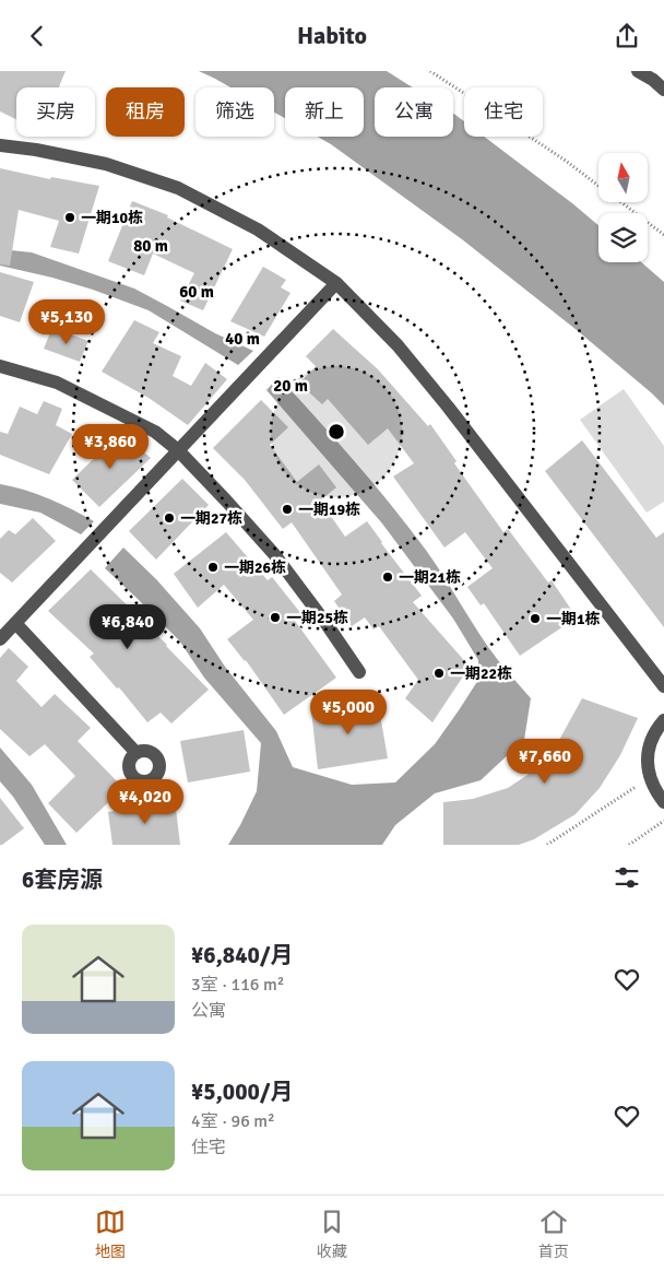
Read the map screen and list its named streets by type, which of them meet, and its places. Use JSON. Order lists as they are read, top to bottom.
{
  "places": [
    "一期10栋",
    "一期19栋",
    "一期27栋",
    "一期26栋",
    "一期21栋",
    "一期25栋",
    "一期1栋",
    "一期22栋"
  ],
  "north": "top",
  "page": {
    "header": "Habito",
    "chip": [
      "买房",
      "租房",
      "筛选",
      "新上",
      "公寓",
      "住宅"
    ],
    "price": [
      "¥5,130",
      "¥3,860",
      "¥6,840",
      "¥5,000",
      "¥7,660",
      "¥4,020"
    ],
    "heading": "6套房源",
    "list": [
      {
        "name": "¥6,840/月",
        "note": "3室 · 116 m² · 公寓"
      },
      {
        "name": "¥5,000/月",
        "note": "4室 · 96 m² · 住宅"
      }
    ],
    "tabs": ["地图", "收藏", "首页"]
  },
  "rings": [
    "80 m",
    "60 m",
    "40 m",
    "20 m"
  ]
}
